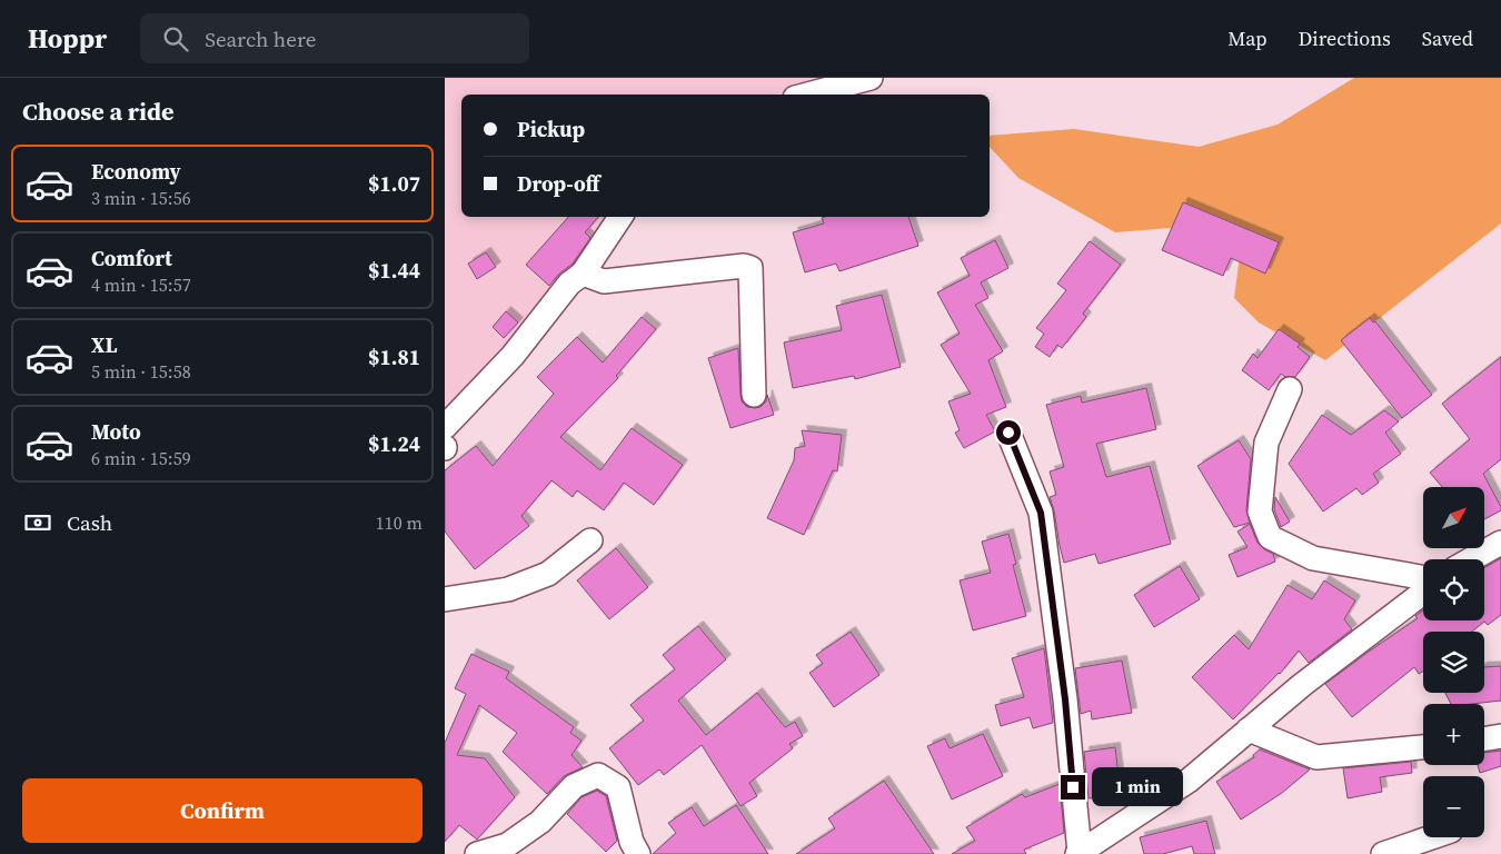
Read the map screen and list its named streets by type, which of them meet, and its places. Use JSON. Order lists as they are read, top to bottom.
{
  "north": "top right",
  "page": {
    "header": "Hoppr",
    "search": "Search here",
    "nav": ["Map", "Directions", "Saved"],
    "heading": "Choose a ride",
    "banner": ["Pickup", "Drop-off"],
    "list": [
      {
        "name": "Economy",
        "note": "3 min · 15:56",
        "value": "$1.07"
      },
      {
        "name": "Comfort",
        "note": "4 min · 15:57",
        "value": "$1.44"
      },
      {
        "name": "XL",
        "note": "5 min · 15:58",
        "value": "$1.81"
      },
      {
        "name": "Moto",
        "note": "6 min · 15:59",
        "value": "$1.24"
      }
    ],
    "map_buttons": ["+", "−"],
    "pay": ["Cash", "110 m"],
    "buttons": "Confirm",
    "bubble": "1 min"
  }
}
